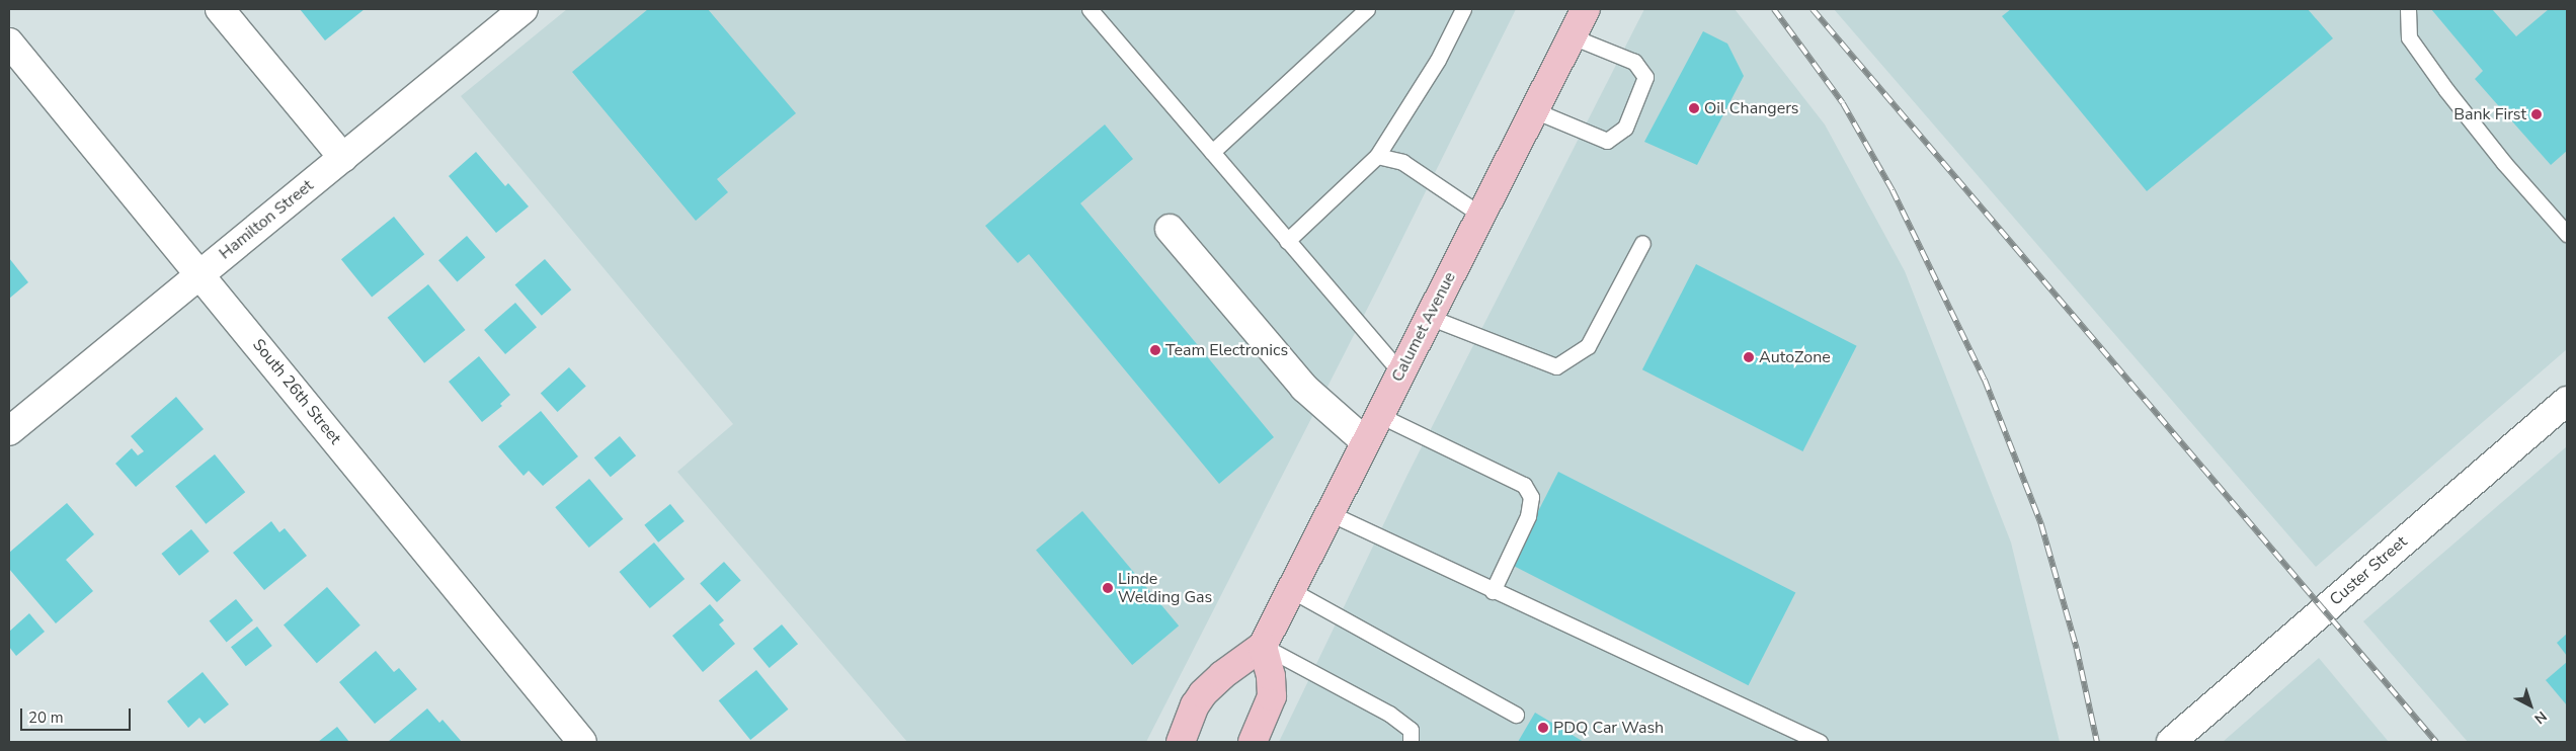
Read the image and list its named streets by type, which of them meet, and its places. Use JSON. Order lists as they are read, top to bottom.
{
  "streets": {
    "main road": ["Calumet Avenue"],
    "street": ["Hamilton Street", "South 26th Street", "Custer Street"]
  },
  "crossings": [
    ["Hamilton Street", "South 26th Street"]
  ],
  "places": [
    "Oil Changers",
    "Bank First",
    "Team Electronics",
    "AutoZone",
    "Linde Welding Gas",
    "PDQ Car Wash"
  ],
  "scale_bar": "20 m",
  "north": "bottom right"
}
